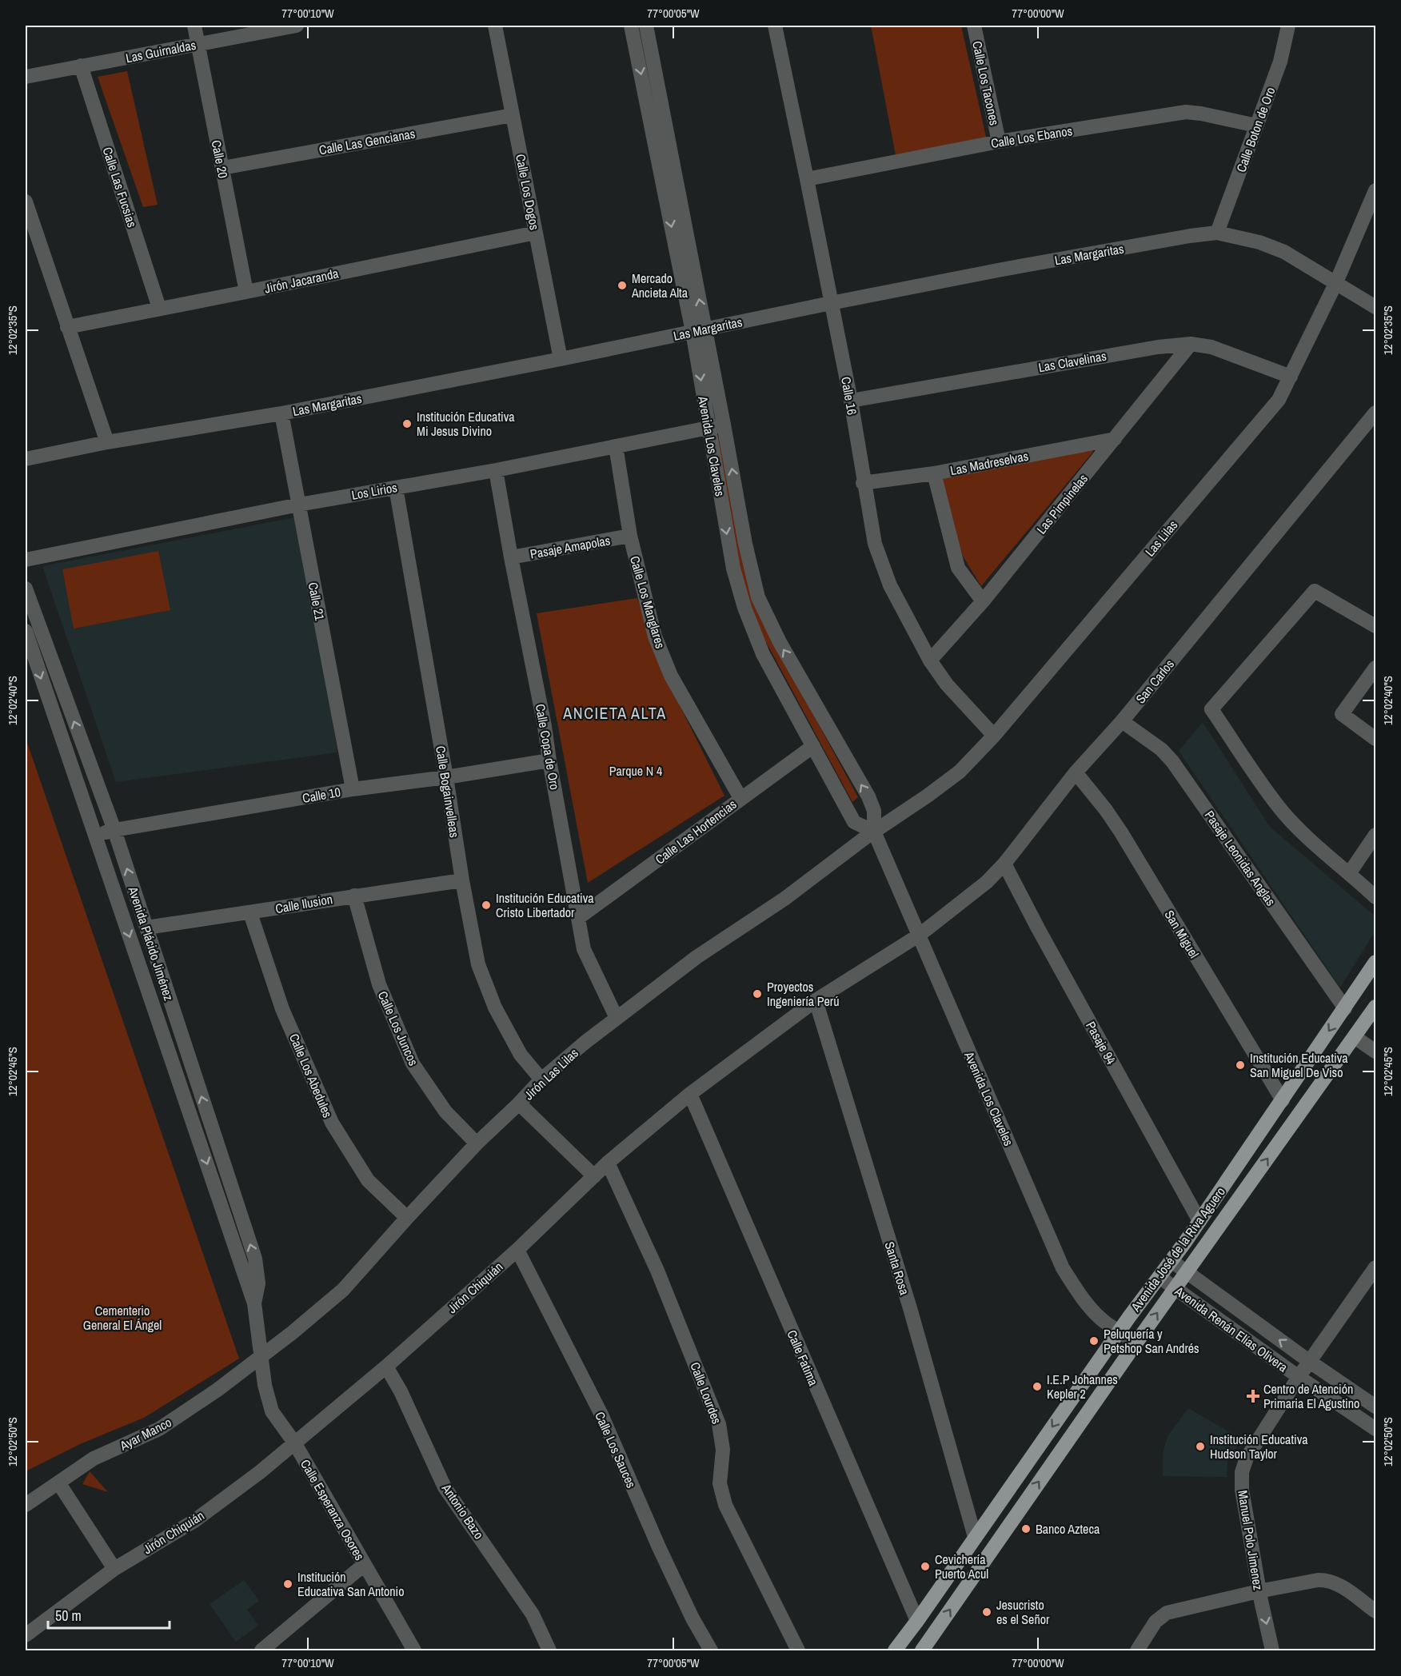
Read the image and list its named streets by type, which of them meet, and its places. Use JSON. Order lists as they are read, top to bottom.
{
  "streets": {
    "main road": ["Avenida José de la Riva Aguero"],
    "street": [
      "Las Guirnaldas",
      "Calle Los Tacones",
      "Calle Boton de Oro",
      "Calle Los Ebanos",
      "Calle Las Gencianas",
      "Calle 20",
      "Calle Las Fucsias",
      "Calle Los Dogos",
      "Las Margaritas",
      "Jirón Jacaranda",
      "Las Clavelinas",
      "Calle 16",
      "Avenida Los Claveles",
      "Las Madreselvas",
      "Los Lirios",
      "Las Pimpinelas",
      "Las Lilas",
      "Pasaje Amapolas",
      "Calle 21",
      "Calle Los Manglares",
      "San Carlos",
      "Calle Copa de Oro",
      "Calle Bogainvelleas",
      "Calle 10",
      "Calle Las Hortencias",
      "Pasaje Leonidas Anglas",
      "Calle Ilusion",
      "San Miguel",
      "Avenida Plácido Jiménez",
      "Calle Los Juncos",
      "Pasaje 94",
      "Jirón Las Lilas",
      "Calle Los Abedules",
      "Santa Rosa",
      "Jirón Chiquián",
      "Avenida Renán Elías Olivera",
      "Calle Fatima",
      "Calle Lourdes",
      "Ayar Manco",
      "Calle Los Sauces",
      "Calle Esperanza Osores",
      "Antonio Bazo",
      "Manuel Polo Jimenez"
    ]
  },
  "crossings": [
    ["Las Guirnaldas", "Calle 20"],
    ["Las Guirnaldas", "Calle Las Fucsias"],
    ["Calle Los Tacones", "Calle Los Ebanos"],
    ["Calle Boton de Oro", "Calle Los Ebanos"],
    ["Calle Boton de Oro", "Las Margaritas"],
    ["Calle Los Ebanos", "Calle 16"],
    ["Calle Las Gencianas", "Calle 20"],
    ["Calle Las Gencianas", "Calle Los Dogos"],
    ["Calle 20", "Jirón Jacaranda"],
    ["Calle Las Fucsias", "Jirón Jacaranda"],
    ["Calle Los Dogos", "Las Margaritas"],
    ["Calle Los Dogos", "Jirón Jacaranda"],
    ["Las Margaritas", "Calle 16"],
    ["Las Margaritas", "Avenida Los Claveles"],
    ["Las Margaritas", "Las Lilas"],
    ["Las Margaritas", "Calle 21"],
    ["Las Clavelinas", "Calle 16"],
    ["Las Clavelinas", "Las Pimpinelas"],
    ["Las Clavelinas", "Las Lilas"],
    ["Calle 16", "Las Madreselvas"],
    ["Calle 16", "Las Pimpinelas"],
    ["Calle 16", "Las Lilas"],
    ["Avenida Los Claveles", "Los Lirios"],
    ["Avenida Los Claveles", "Las Lilas"],
    ["Avenida Los Claveles", "San Carlos"],
    ["Avenida Los Claveles", "Calle Las Hortencias"],
    ["Avenida Los Claveles", "Jirón Las Lilas"],
    ["Avenida Los Claveles", "Avenida José de la Riva Aguero"],
    ["Avenida Los Claveles", "Jirón Chiquián"],
    ["Las Madreselvas", "Las Pimpinelas"],
    ["Los Lirios", "Calle 21"],
    ["Los Lirios", "Calle Los Manglares"],
    ["Los Lirios", "Calle Copa de Oro"],
    ["Los Lirios", "Calle Bogainvelleas"],
    ["Las Lilas", "Jirón Las Lilas"],
    ["Pasaje Amapolas", "Calle Los Manglares"],
    ["Pasaje Amapolas", "Calle Copa de Oro"],
    ["Calle 21", "Calle 10"],
    ["Calle Los Manglares", "Calle Las Hortencias"],
    ["San Carlos", "Pasaje Leonidas Anglas"],
    ["San Carlos", "San Miguel"],
    ["San Carlos", "Pasaje 94"],
    ["San Carlos", "Jirón Chiquián"],
    ["Calle Copa de Oro", "Calle 10"],
    ["Calle Copa de Oro", "Calle Las Hortencias"],
    ["Calle Copa de Oro", "Jirón Las Lilas"],
    ["Calle Bogainvelleas", "Calle 10"],
    ["Calle Bogainvelleas", "Calle Ilusion"],
    ["Calle Bogainvelleas", "Jirón Las Lilas"],
    ["Calle 10", "Avenida Plácido Jiménez"],
    ["Pasaje Leonidas Anglas", "Avenida José de la Riva Aguero"],
    ["Calle Ilusion", "Avenida Plácido Jiménez"],
    ["Calle Ilusion", "Calle Los Juncos"],
    ["Calle Ilusion", "Calle Los Abedules"],
    ["San Miguel", "Avenida José de la Riva Aguero"],
    ["Avenida Plácido Jiménez", "Jirón Las Lilas"],
    ["Avenida Plácido Jiménez", "Jirón Chiquián"],
    ["Avenida Plácido Jiménez", "Ayar Manco"],
    ["Avenida Plácido Jiménez", "Calle Esperanza Osores"],
    ["Calle Los Juncos", "Jirón Las Lilas"],
    ["Pasaje 94", "Avenida José de la Riva Aguero"],
    ["Jirón Las Lilas", "Calle Los Abedules"],
    ["Jirón Las Lilas", "Ayar Manco"],
    ["Avenida José de la Riva Aguero", "Santa Rosa"],
    ["Avenida José de la Riva Aguero", "Avenida Renán Elías Olivera"],
    ["Avenida José de la Riva Aguero", "Calle Fatima"],
    ["Santa Rosa", "Jirón Chiquián"],
    ["Jirón Chiquián", "Calle Fatima"],
    ["Jirón Chiquián", "Calle Lourdes"],
    ["Jirón Chiquián", "Calle Los Sauces"],
    ["Jirón Chiquián", "Calle Esperanza Osores"],
    ["Jirón Chiquián", "Antonio Bazo"],
    ["Avenida Renán Elías Olivera", "Manuel Polo Jimenez"]
  ],
  "districts": ["ANCIETA ALTA"],
  "parks": ["Parque N 4", "Cementerio General El Ángel"],
  "places": {
    "other": [
      "Mercado Ancieta Alta",
      "Institución Educativa Mi Jesus Divino",
      "Institución Educativa Cristo Libertador",
      "Proyectos Ingeniería Perú",
      "Institución Educativa San Miguel De Viso",
      "Peluquería y Petshop San Andrés",
      "I.E.P Johannes Kepler 2",
      "Institución Educativa Hudson Taylor",
      "Banco Azteca",
      "Cevichería Puerto Acul",
      "Institución Educativa San Antonio",
      "Jesucristo es el Señor"
    ],
    "health": ["Centro de Atención Primaria El Agustino"]
  },
  "scale_bar": "50 m",
  "coordinates": [
    "77°00'10\"W",
    "77°00'05\"W",
    "77°00'00\"W",
    "12°02'35\"S",
    "12°02'40\"S",
    "12°02'45\"S",
    "12°02'50\"S"
  ]
}
